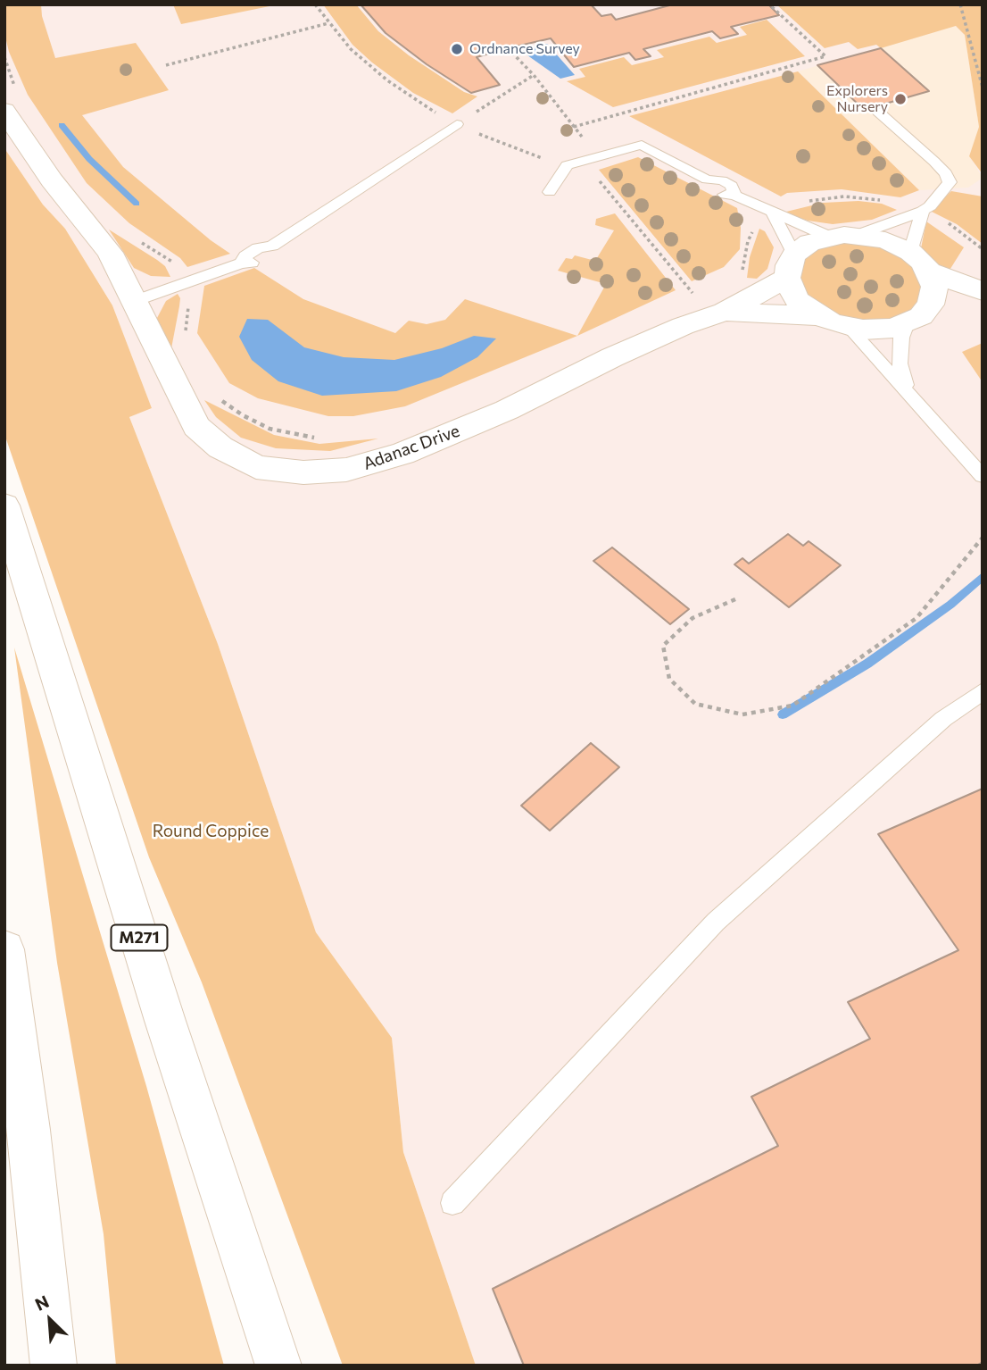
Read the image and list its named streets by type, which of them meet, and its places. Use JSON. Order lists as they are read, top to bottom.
{
  "streets": {
    "main road": ["Adanac Drive", "M271"]
  },
  "parks": ["Round Coppice"],
  "places": ["Ordnance Survey", "Explorers Nursery"],
  "north": "top left"
}
